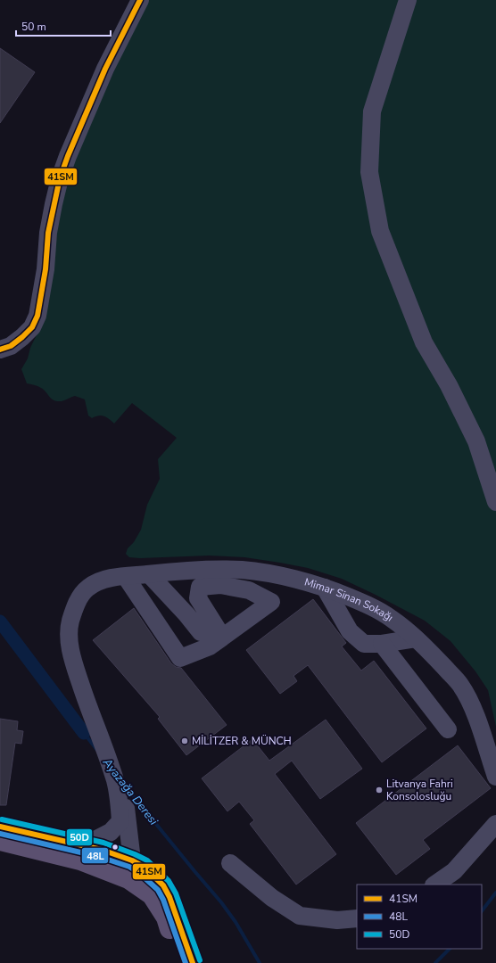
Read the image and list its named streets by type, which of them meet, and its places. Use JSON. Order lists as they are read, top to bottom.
{
  "streets": {
    "street": ["Mimar Sinan Sokağı"]
  },
  "water": ["Ayazağa Deresi"],
  "places": ["MİLİTZER & MÜNCH", "Litvanya Fahri Konsolosluğu"],
  "lines": ["transit line 41SM", "transit line 50D", "transit line 48L"],
  "legend": ["41SM", "48L", "50D"],
  "scale_bar": "50 m"
}
